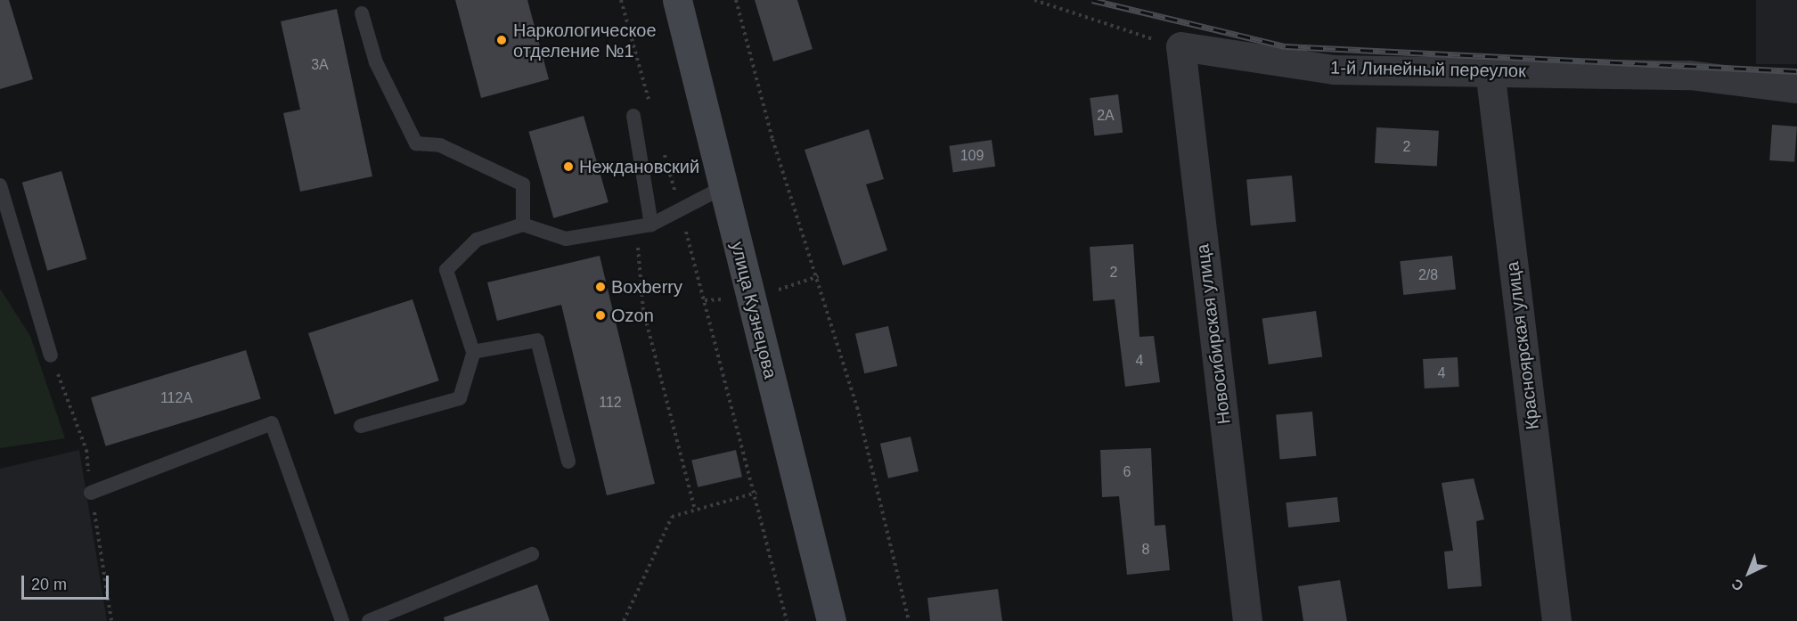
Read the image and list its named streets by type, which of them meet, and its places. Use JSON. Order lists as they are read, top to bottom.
{
  "streets": {
    "main road": ["улица Кузнецова"],
    "street": ["1-й Линейный переулок", "Новосибирская улица", "Красноярская улица"]
  },
  "crossings": [
    ["1-й Линейный переулок", "Новосибирская улица"],
    ["1-й Линейный переулок", "Красноярская улица"]
  ],
  "places": [
    "Наркологическое отделение №1",
    "Неждановский",
    "Boxberry",
    "Ozon"
  ],
  "house_numbers": [
    "3А",
    "2А",
    "2",
    "109",
    "2",
    "2/8",
    "4",
    "4",
    "112А",
    "112",
    "6",
    "8"
  ],
  "scale_bar": "20 m",
  "north": "bottom left"
}
